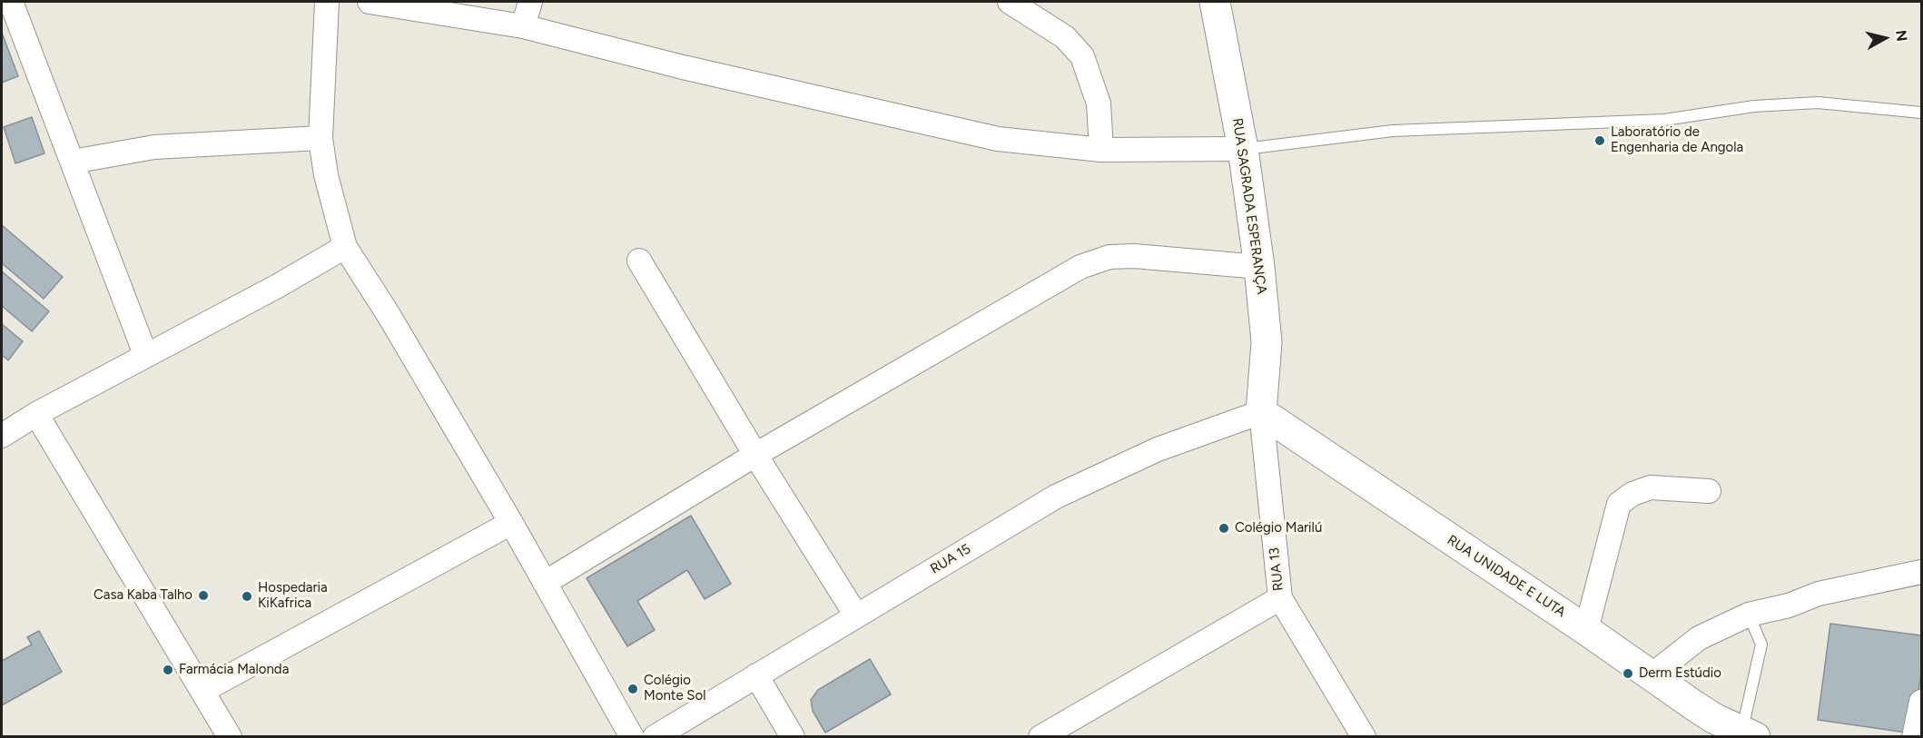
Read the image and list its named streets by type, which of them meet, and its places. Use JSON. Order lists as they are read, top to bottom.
{
  "streets": {
    "street": [
      "RUA SAGRADA ESPERANÇA",
      "RUA 15",
      "RUA 13",
      "RUA UNIDADE E LUTA"
    ]
  },
  "crossings": [
    ["RUA SAGRADA ESPERANÇA", "RUA 15"],
    ["RUA SAGRADA ESPERANÇA", "RUA 13"],
    ["RUA SAGRADA ESPERANÇA", "RUA UNIDADE E LUTA"],
    ["RUA 15", "RUA 13"],
    ["RUA 15", "RUA UNIDADE E LUTA"],
    ["RUA 13", "RUA UNIDADE E LUTA"]
  ],
  "places": [
    "Laboratório de Engenharia de Angola",
    "Colégio Marilú",
    "Casa Kaba Talho",
    "Hospedaria KiKafrica",
    "Farmácia Malonda",
    "Derm Estúdio",
    "Colégio Monte Sol"
  ],
  "north": "right"
}
